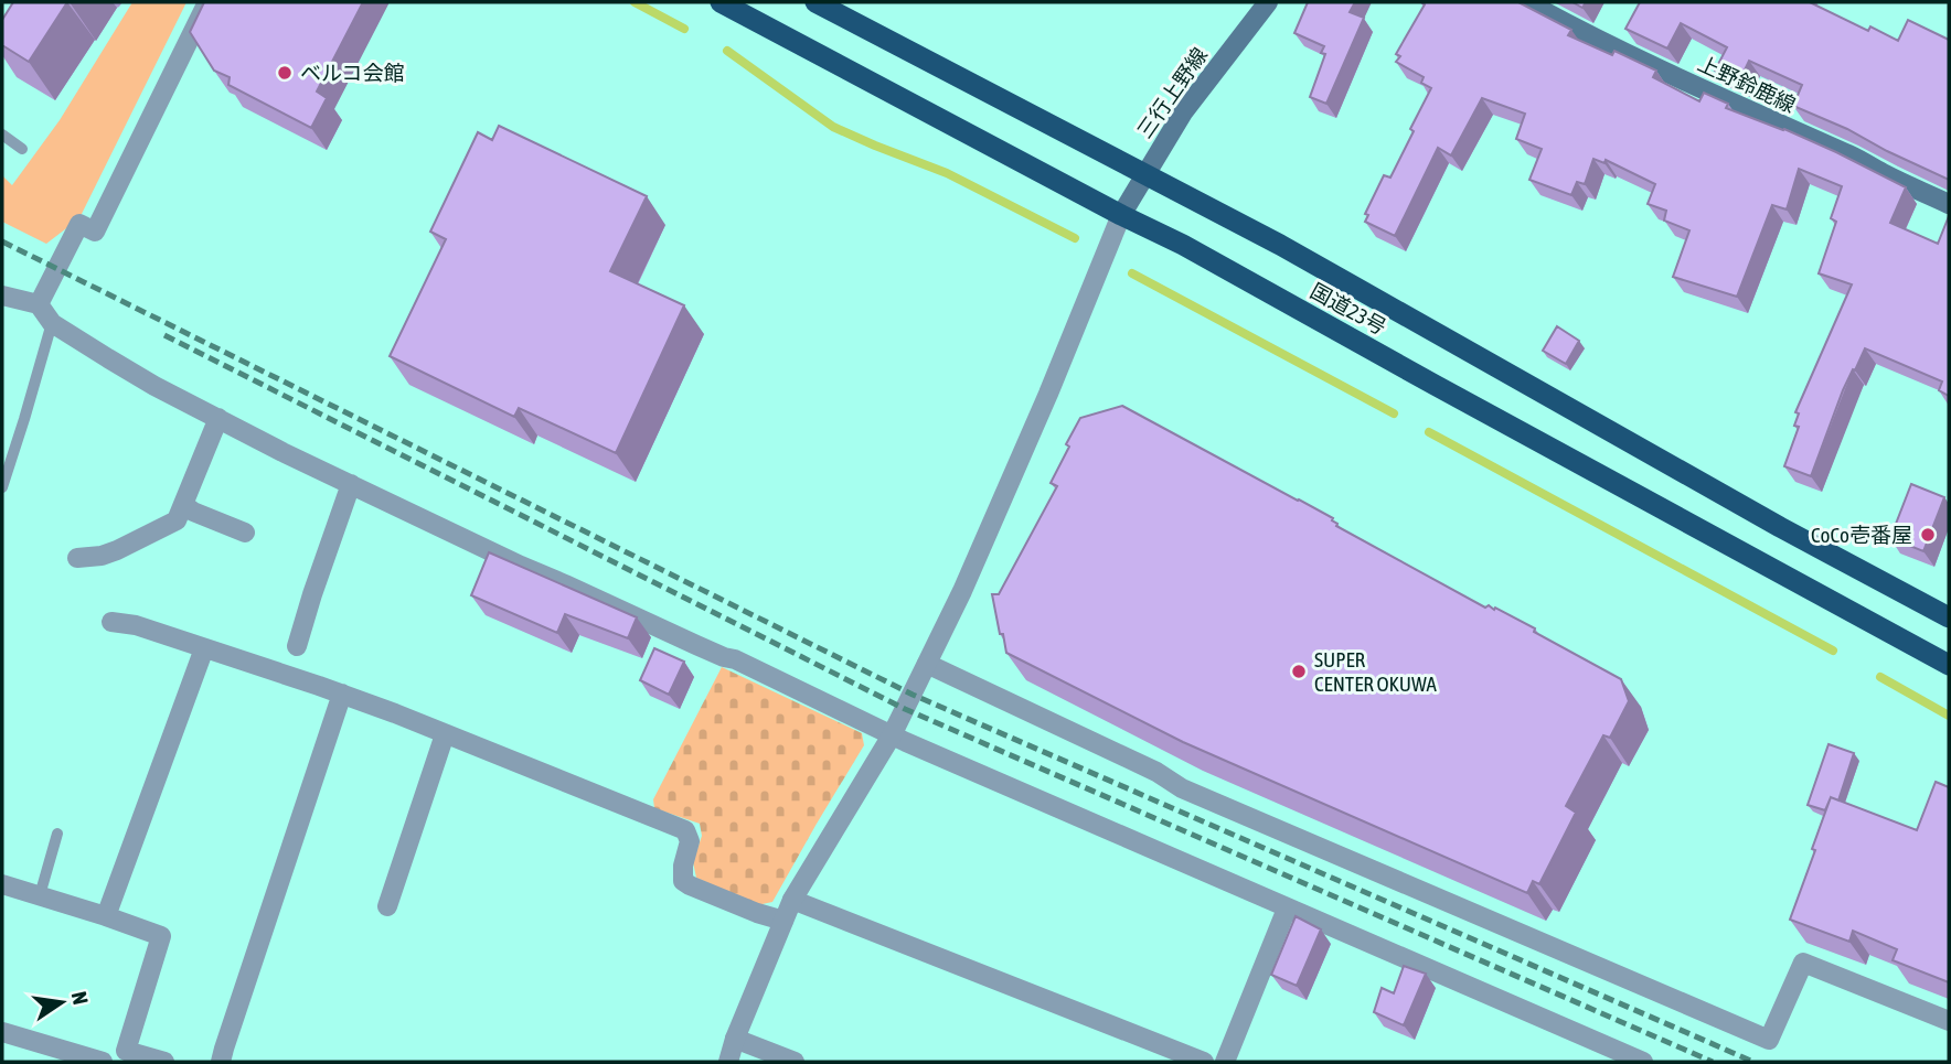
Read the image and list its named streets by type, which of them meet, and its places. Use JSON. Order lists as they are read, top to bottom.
{
  "streets": {
    "highway": ["国道23号"],
    "main road": ["上野鈴鹿線", "三行上野線"]
  },
  "crossings": [
    ["三行上野線", "国道23号"]
  ],
  "places": ["ベルコ会館", "CoCo壱番屋", "SUPER CENTER OKUWA"],
  "north": "right"
}
